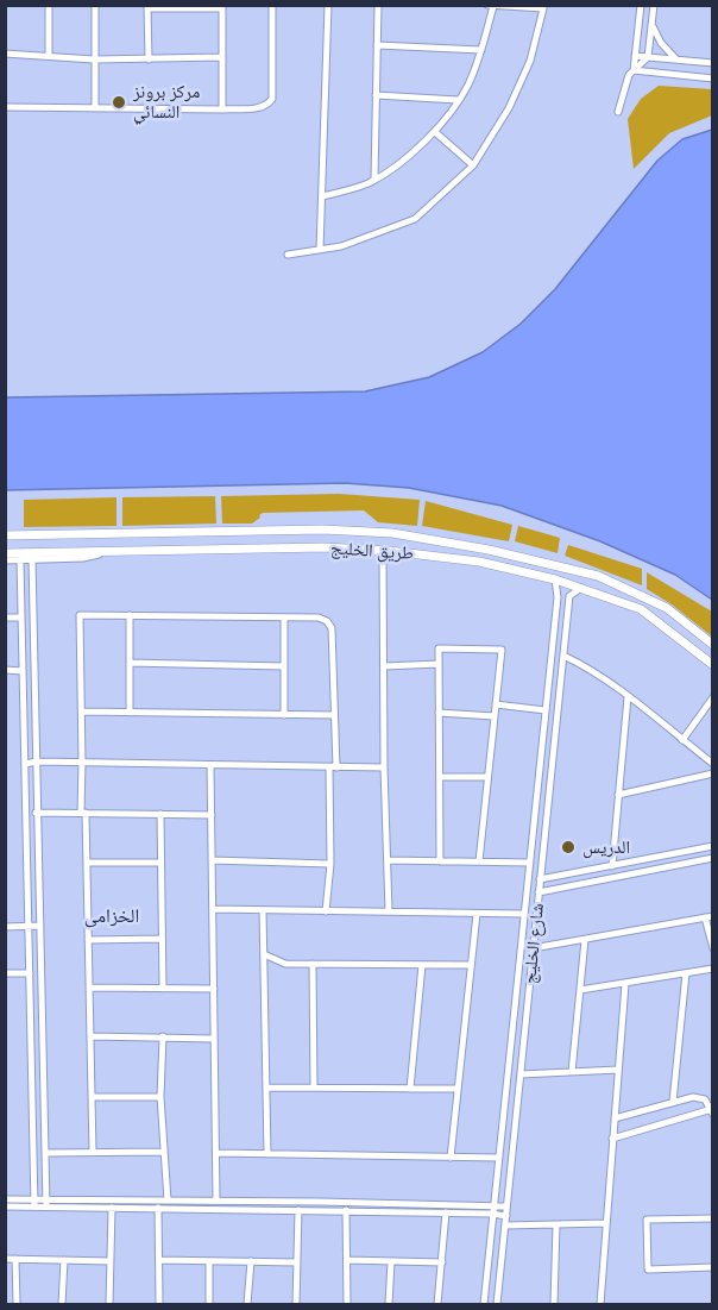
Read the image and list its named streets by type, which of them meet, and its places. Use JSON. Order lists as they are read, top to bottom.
{
  "streets": {
    "main road": ["طريق الخليج"],
    "street": ["شارع الخليج"]
  },
  "crossings": [
    ["طريق الخليج", "شارع الخليج"]
  ],
  "districts": ["الخزامى"],
  "places": ["مركز برونز النسائي", "الدريس"]
}
